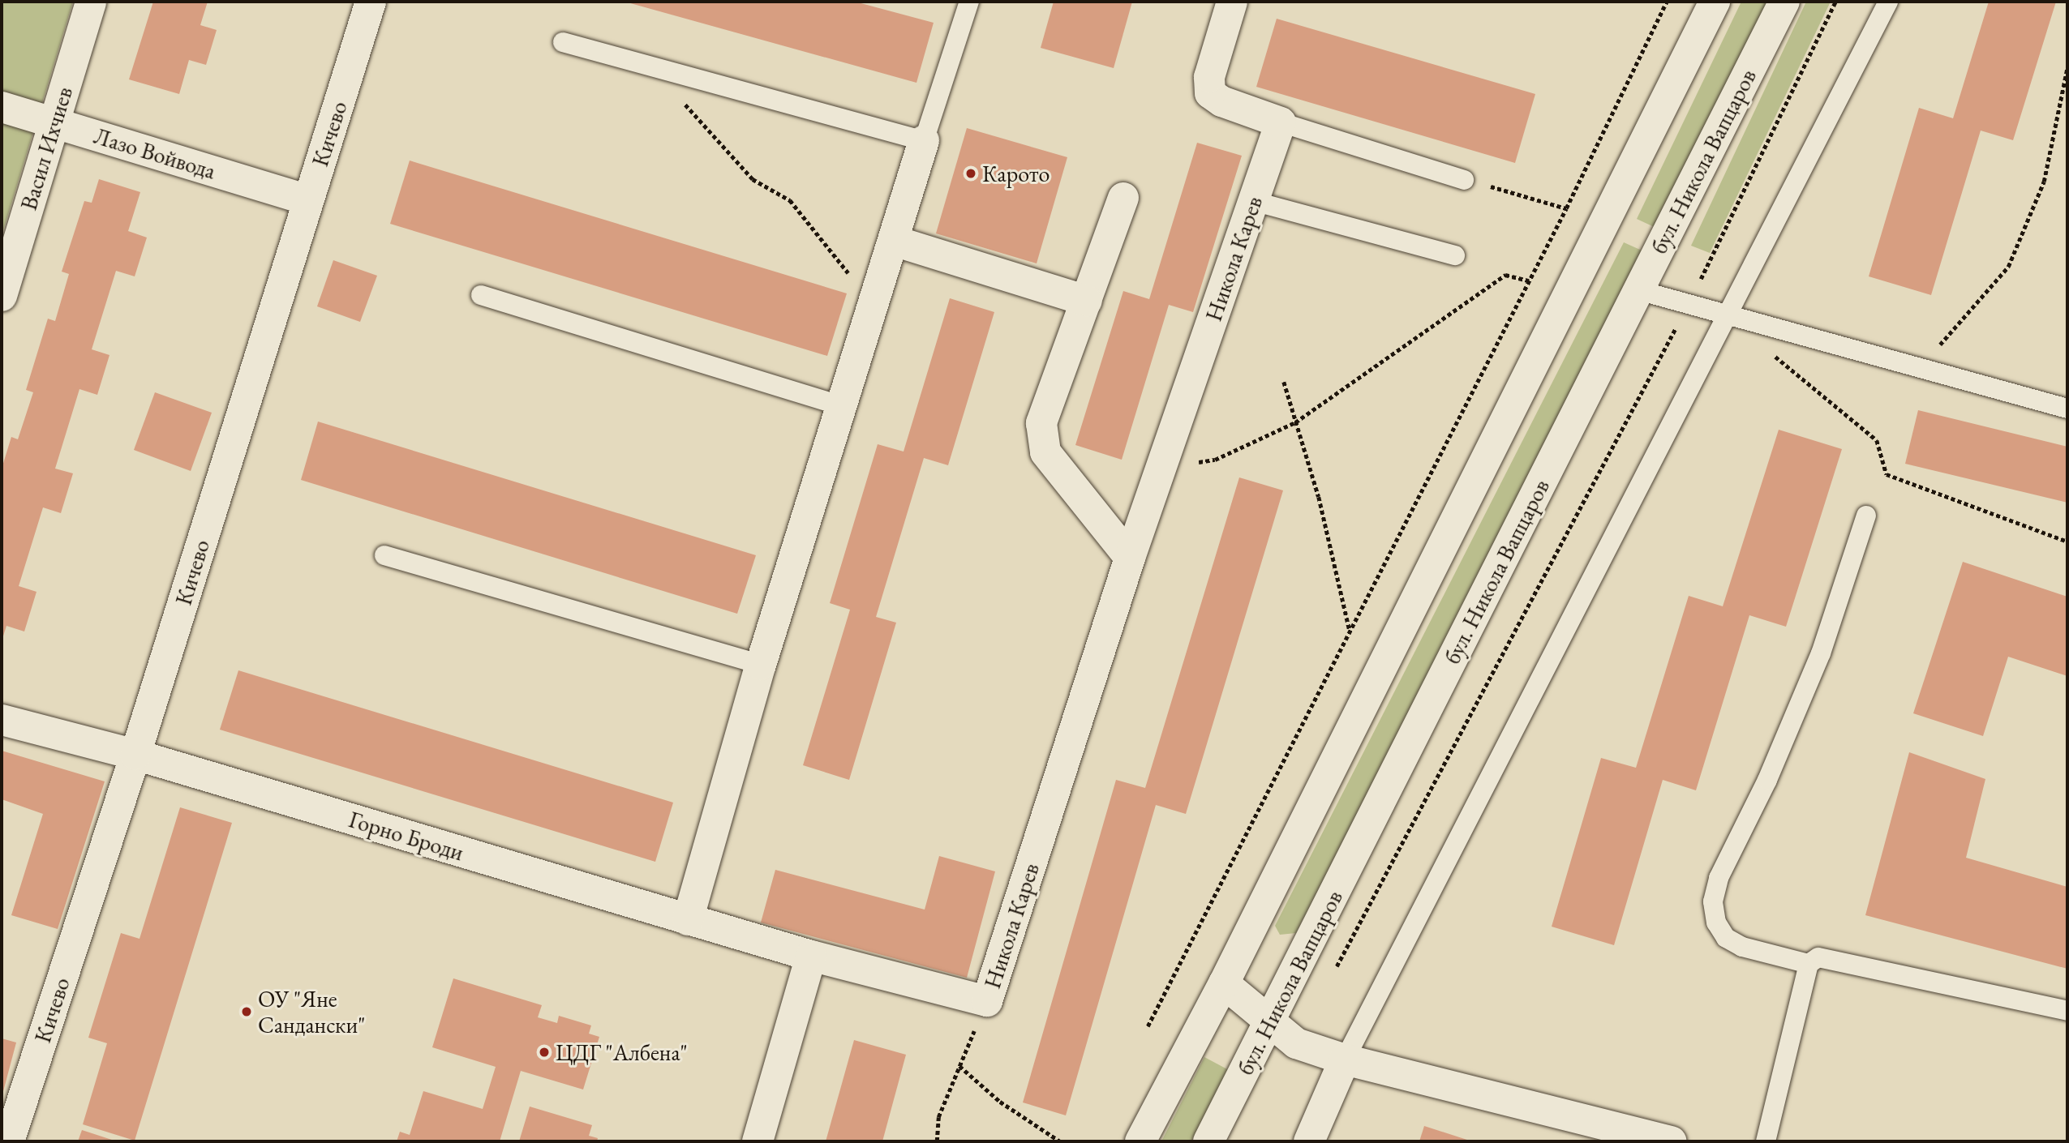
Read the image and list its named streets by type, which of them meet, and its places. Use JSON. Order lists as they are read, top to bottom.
{
  "streets": {
    "street": [
      "Кичево",
      "Васил Ихчиев",
      "Лазо Войвода",
      "бул. Никола Вапцаров",
      "Никола Карев",
      "Горно Броди"
    ]
  },
  "crossings": [
    ["Кичево", "Лазо Войвода"],
    ["Кичево", "Горно Броди"],
    ["Васил Ихчиев", "Лазо Войвода"],
    ["Никола Карев", "Горно Броди"]
  ],
  "places": ["Карото", "ОУ \"Яне Сандански\"", "ЦДГ \"Албена\""]
}
